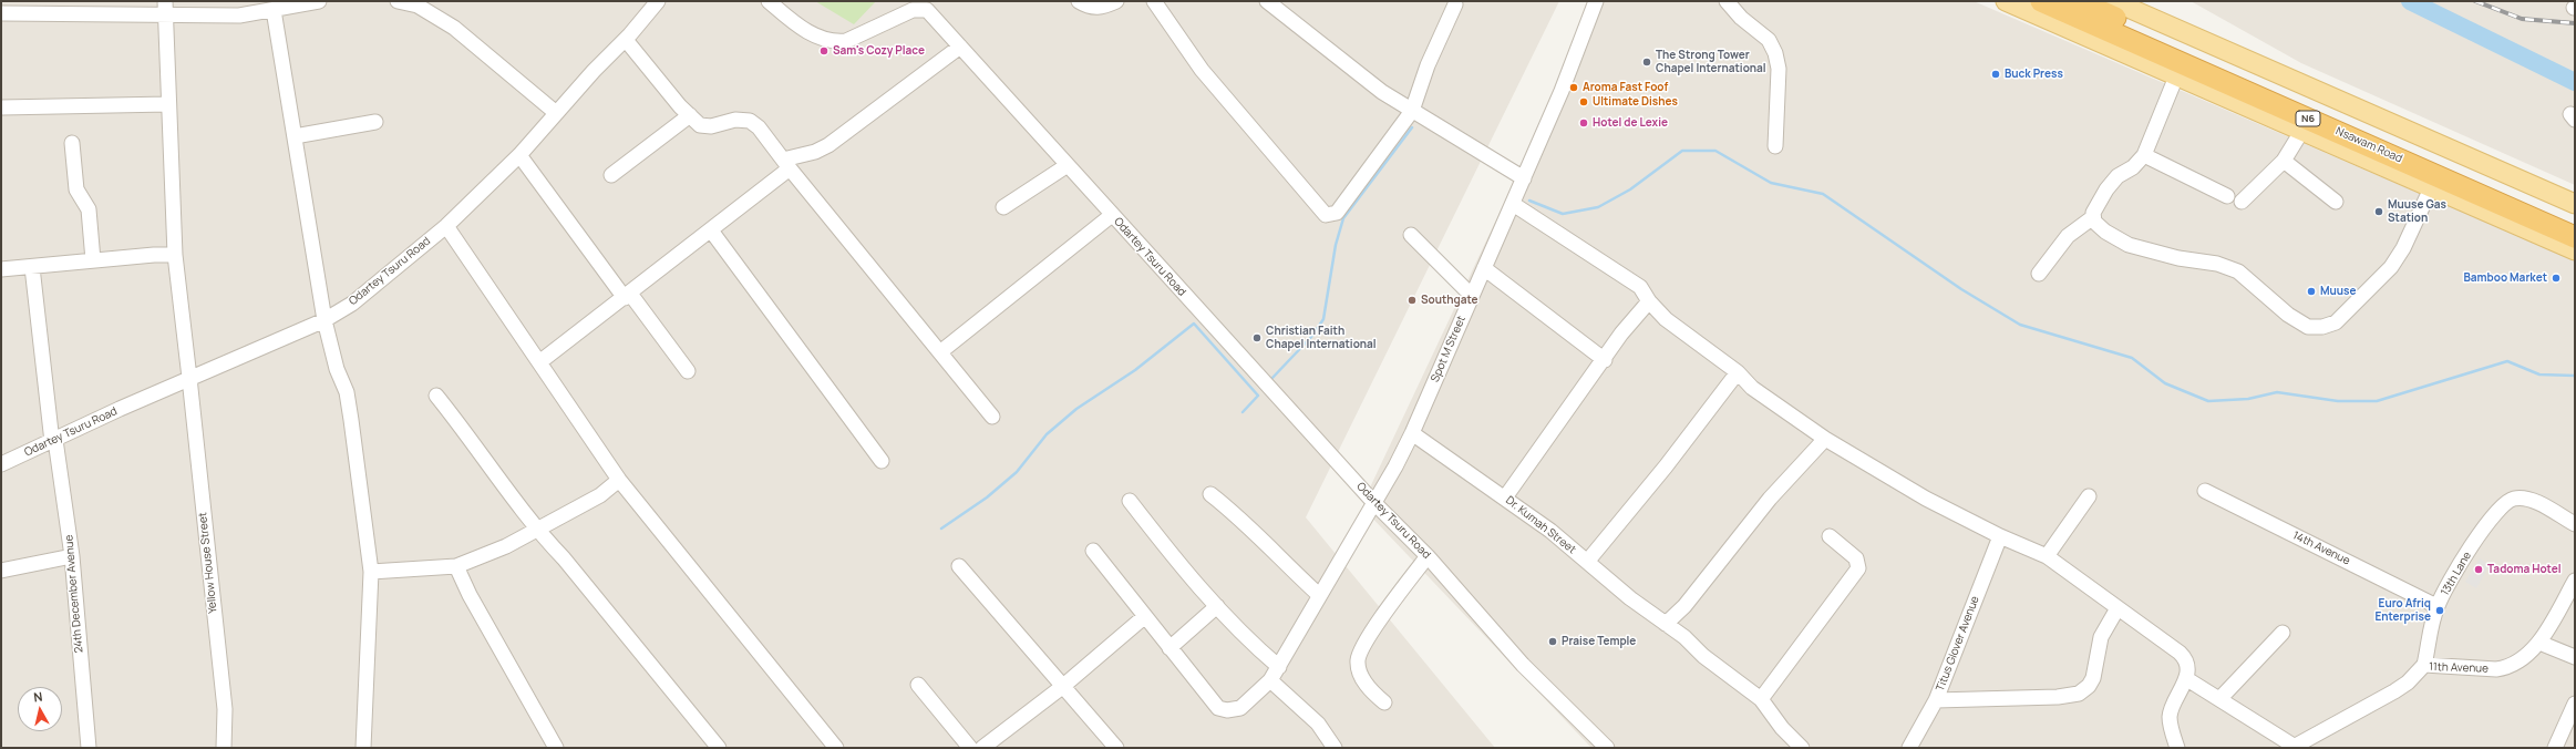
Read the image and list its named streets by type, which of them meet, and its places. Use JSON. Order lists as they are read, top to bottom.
{
  "streets": {
    "highway": ["N6", "Nsawam Road"],
    "street": [
      "Odartey Tsuru Road",
      "Spot M Street",
      "Dr. Kumah Street",
      "14th Avenue",
      "Yellow House Street",
      "13th Lane",
      "24th December Avenue",
      "Titus Glover Avenue",
      "11th Avenue"
    ]
  },
  "crossings": [
    ["Odartey Tsuru Road", "Spot M Street"],
    ["Odartey Tsuru Road", "Yellow House Street"],
    ["Odartey Tsuru Road", "24th December Avenue"],
    ["Spot M Street", "Dr. Kumah Street"],
    ["14th Avenue", "13th Lane"],
    ["13th Lane", "11th Avenue"]
  ],
  "places": [
    "Sam's Cozy Place",
    "The Strong Tower Chapel International",
    "Buck Press",
    "Aroma Fast Foof",
    "Ultimate Dishes",
    "Hotel de Lexie",
    "Muuse Gas Station",
    "Bamboo Market",
    "Muuse",
    "Southgate",
    "Christian Faith Chapel International",
    "Tadoma Hotel",
    "Euro Afriq Enterprise",
    "Praise Temple"
  ],
  "north": "top"
}
